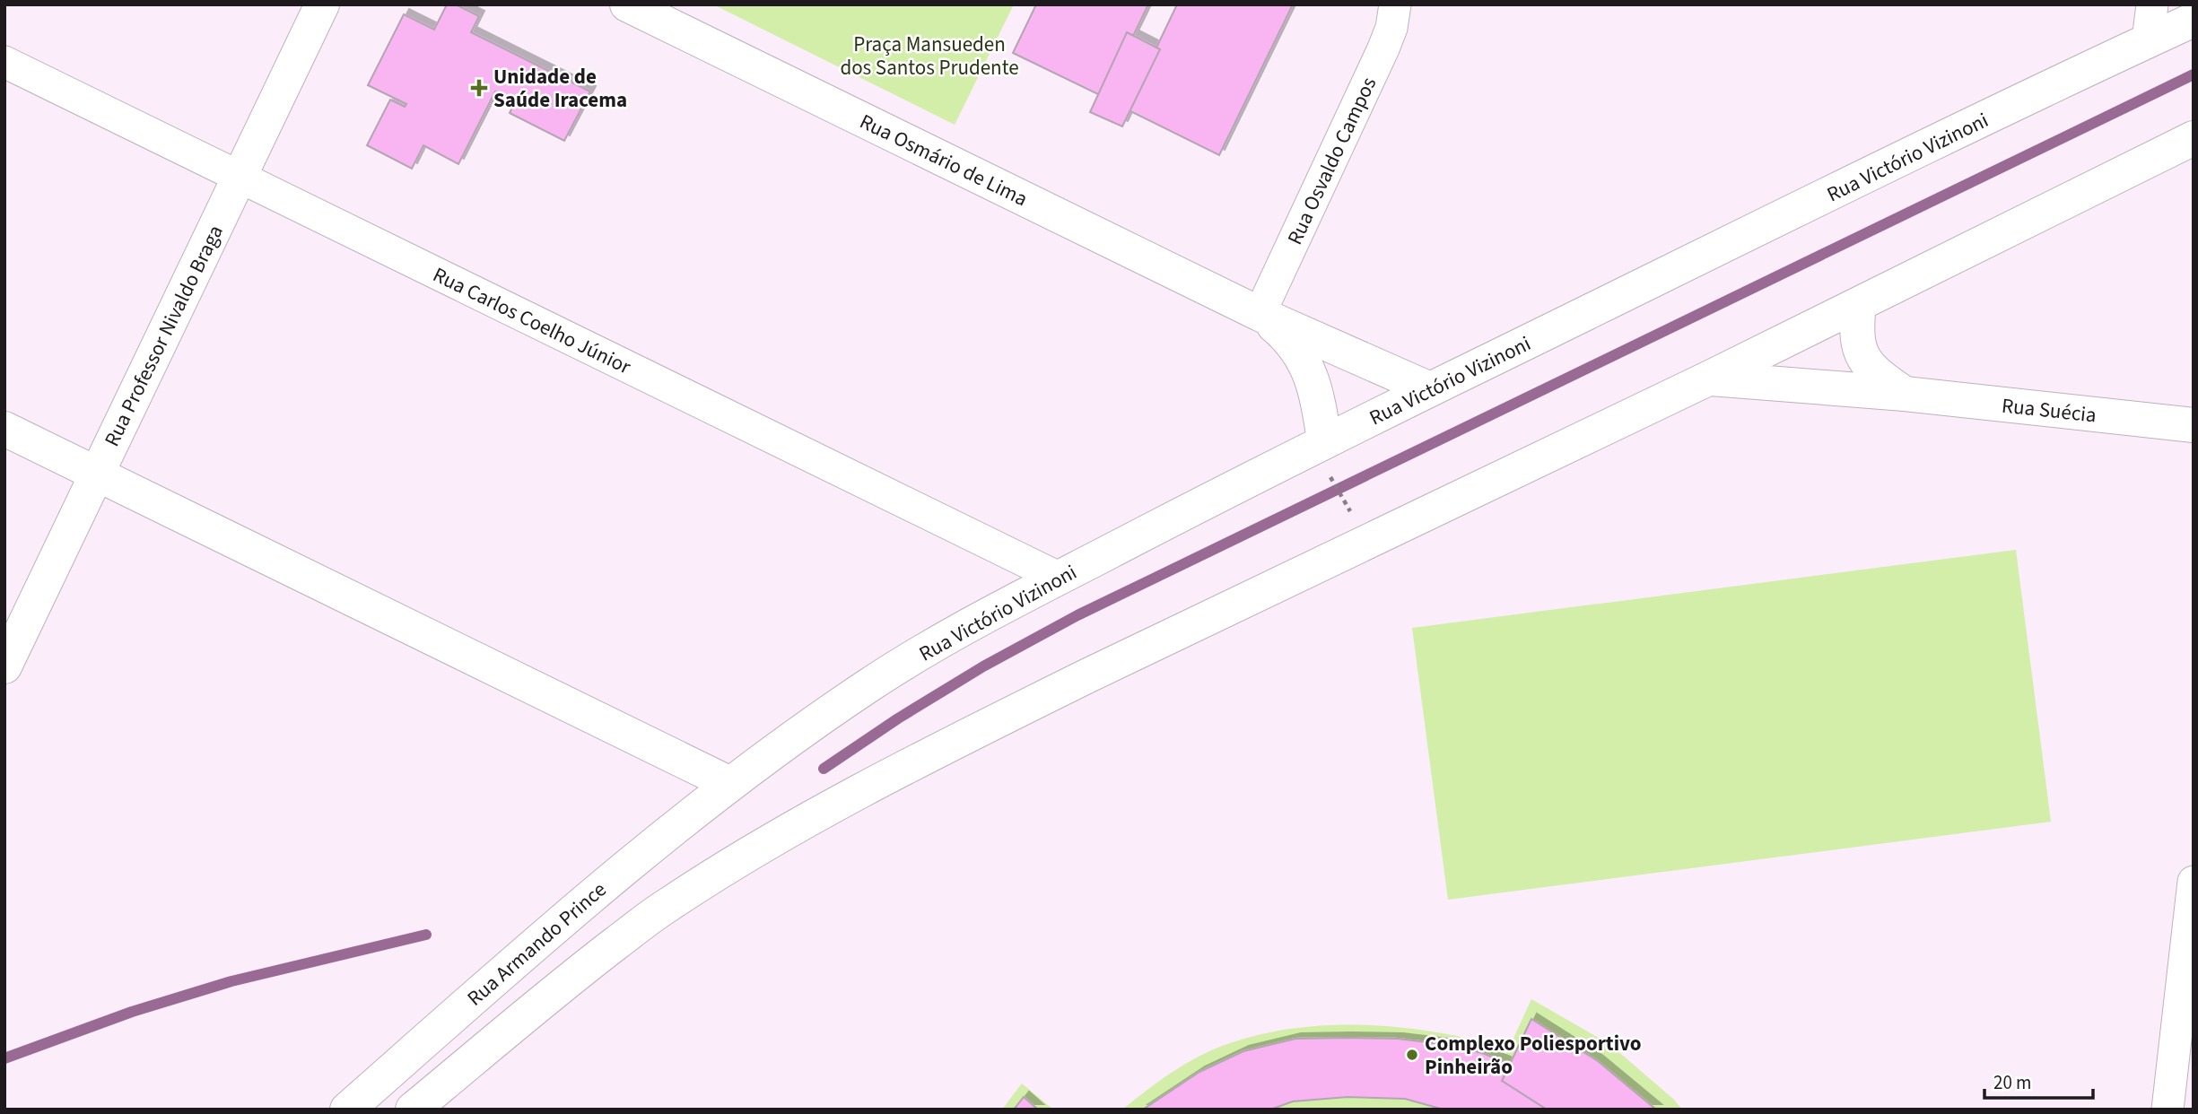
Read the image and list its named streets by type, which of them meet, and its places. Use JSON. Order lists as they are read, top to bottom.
{
  "streets": {
    "street": [
      "Rua Victório Vizinoni",
      "Rua Osmário de Lima",
      "Rua Osvaldo Campos",
      "Rua Carlos Coelho Júnior",
      "Rua Professor Nivaldo Braga",
      "Rua Suécia",
      "Rua Armando Prince"
    ]
  },
  "crossings": [
    ["Rua Victório Vizinoni", "Rua Osmário de Lima"],
    ["Rua Victório Vizinoni", "Rua Carlos Coelho Júnior"],
    ["Rua Victório Vizinoni", "Rua Armando Prince"],
    ["Rua Osmário de Lima", "Rua Osvaldo Campos"],
    ["Rua Carlos Coelho Júnior", "Rua Professor Nivaldo Braga"]
  ],
  "parks": ["Praça Mansueden dos Santos Prudente"],
  "places": {
    "health": ["Unidade de Saúde Iracema"],
    "other": ["Complexo Poliesportivo Pinheirão"]
  },
  "scale_bar": "20 m"
}
